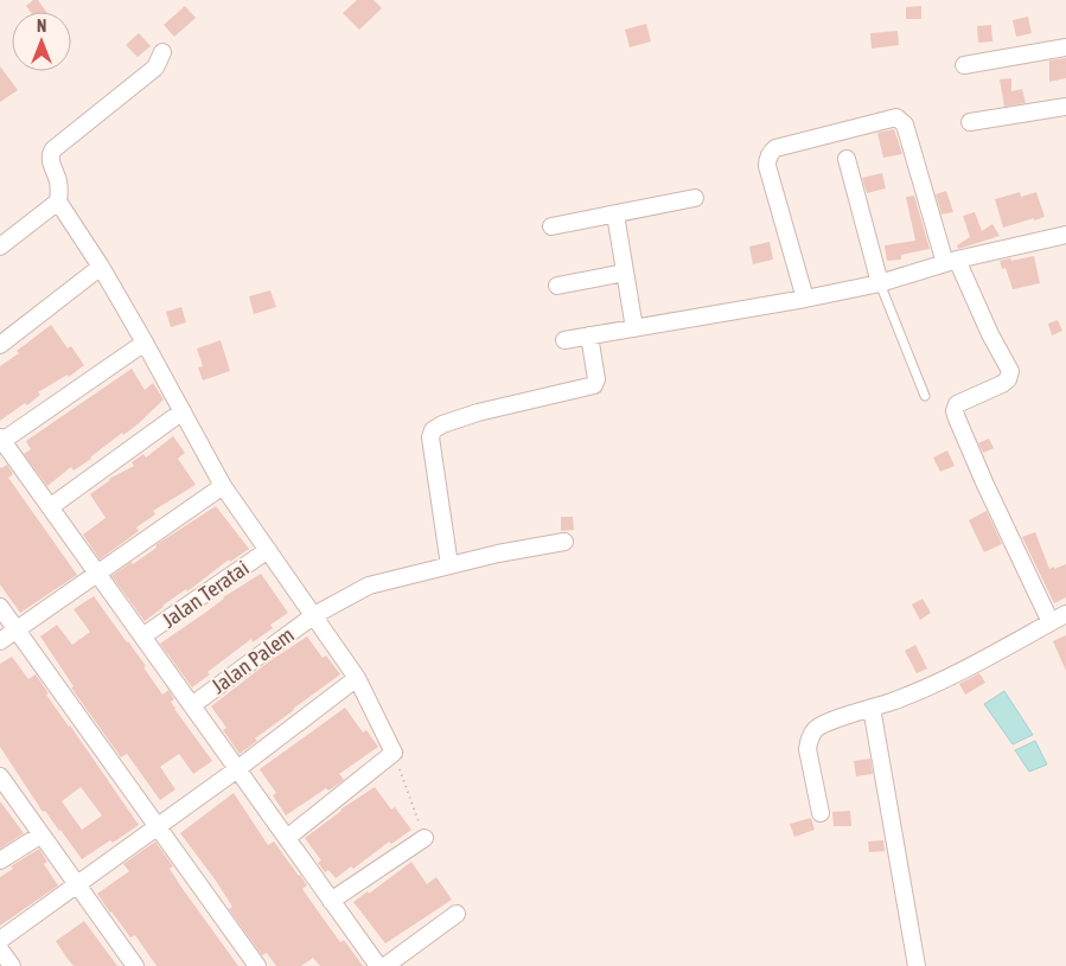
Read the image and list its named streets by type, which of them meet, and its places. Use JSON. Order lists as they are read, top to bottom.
{
  "streets": {
    "street": ["Jalan Teratai", "Jalan Palem"]
  },
  "north": "top"
}
